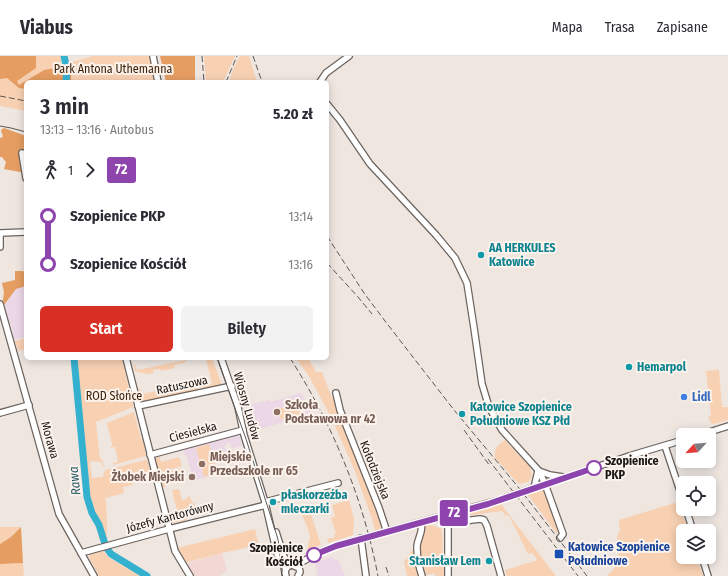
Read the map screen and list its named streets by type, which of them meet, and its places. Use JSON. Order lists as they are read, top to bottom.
{
  "streets": {
    "street": [
      "Ratuszowa",
      "Wiosny Ludów",
      "Ciesielska",
      "Morawa",
      "Kołodziejska",
      "Józefy Kantorówny"
    ]
  },
  "crossings": [
    ["Ratuszowa", "Wiosny Ludów"],
    ["Wiosny Ludów", "Ciesielska"],
    ["Wiosny Ludów", "Józefy Kantorówny"],
    ["Morawa", "Józefy Kantorówny"]
  ],
  "water": ["Rawa"],
  "parks": ["Park Antona Uthemanna", "ROD Słońce"],
  "places": {
    "other": [
      "AA HERKULES Katowice",
      "Hemarpol",
      "Lidl",
      "Szkoła Podstawowa nr 42",
      "Katowice Szopienice Południowe KSZ Płd",
      "Miejskie Przedszkole nr 65",
      "Szopienice PKP",
      "Żłobek Miejski",
      "płaskorzeźba mleczarki",
      "Szopienice Kościół",
      "Stanisław Lem"
    ],
    "transit": ["Katowice Szopienice Południowe"]
  },
  "lines": ["bus line 72"],
  "north": "bottom left",
  "page": {
    "header": "Viabus",
    "nav": ["Mapa", "Trasa", "Zapisane"],
    "on_map": "72",
    "heading": ["3 min", "13:13 – 13:16 · Autobus", "5.20 zł"],
    "legs": ["1", "72"],
    "list": [
      {
        "name": "Szopienice PKP",
        "value": "13:14"
      },
      {
        "name": "Szopienice Kościół",
        "value": "13:16"
      }
    ],
    "buttons": ["Start", "Bilety"]
  }
}
